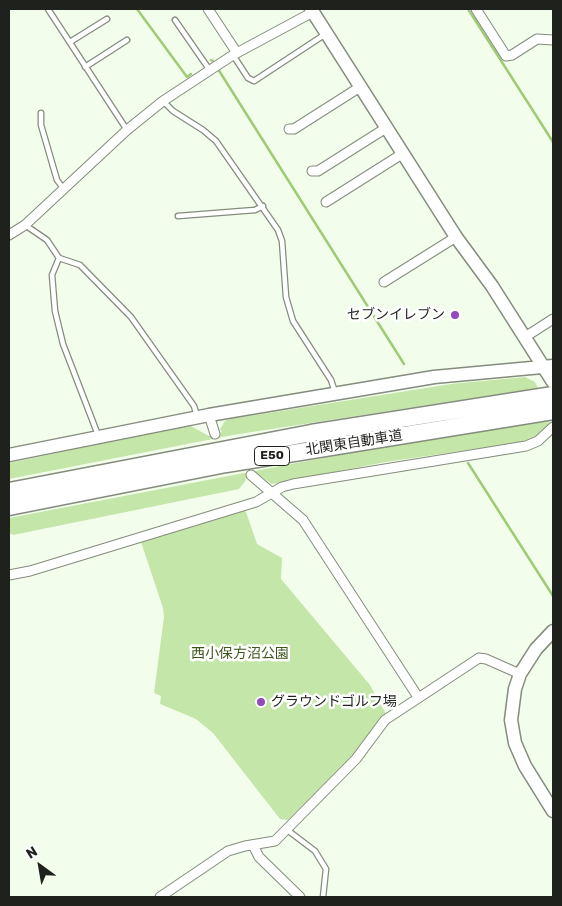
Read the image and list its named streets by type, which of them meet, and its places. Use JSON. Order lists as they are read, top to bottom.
{
  "streets": {
    "highway": ["北関東自動車道", "E50"]
  },
  "parks": ["西小保方沼公園"],
  "places": ["セブンイレブン", "グラウンドゴルフ場"],
  "north": "top left"
}
